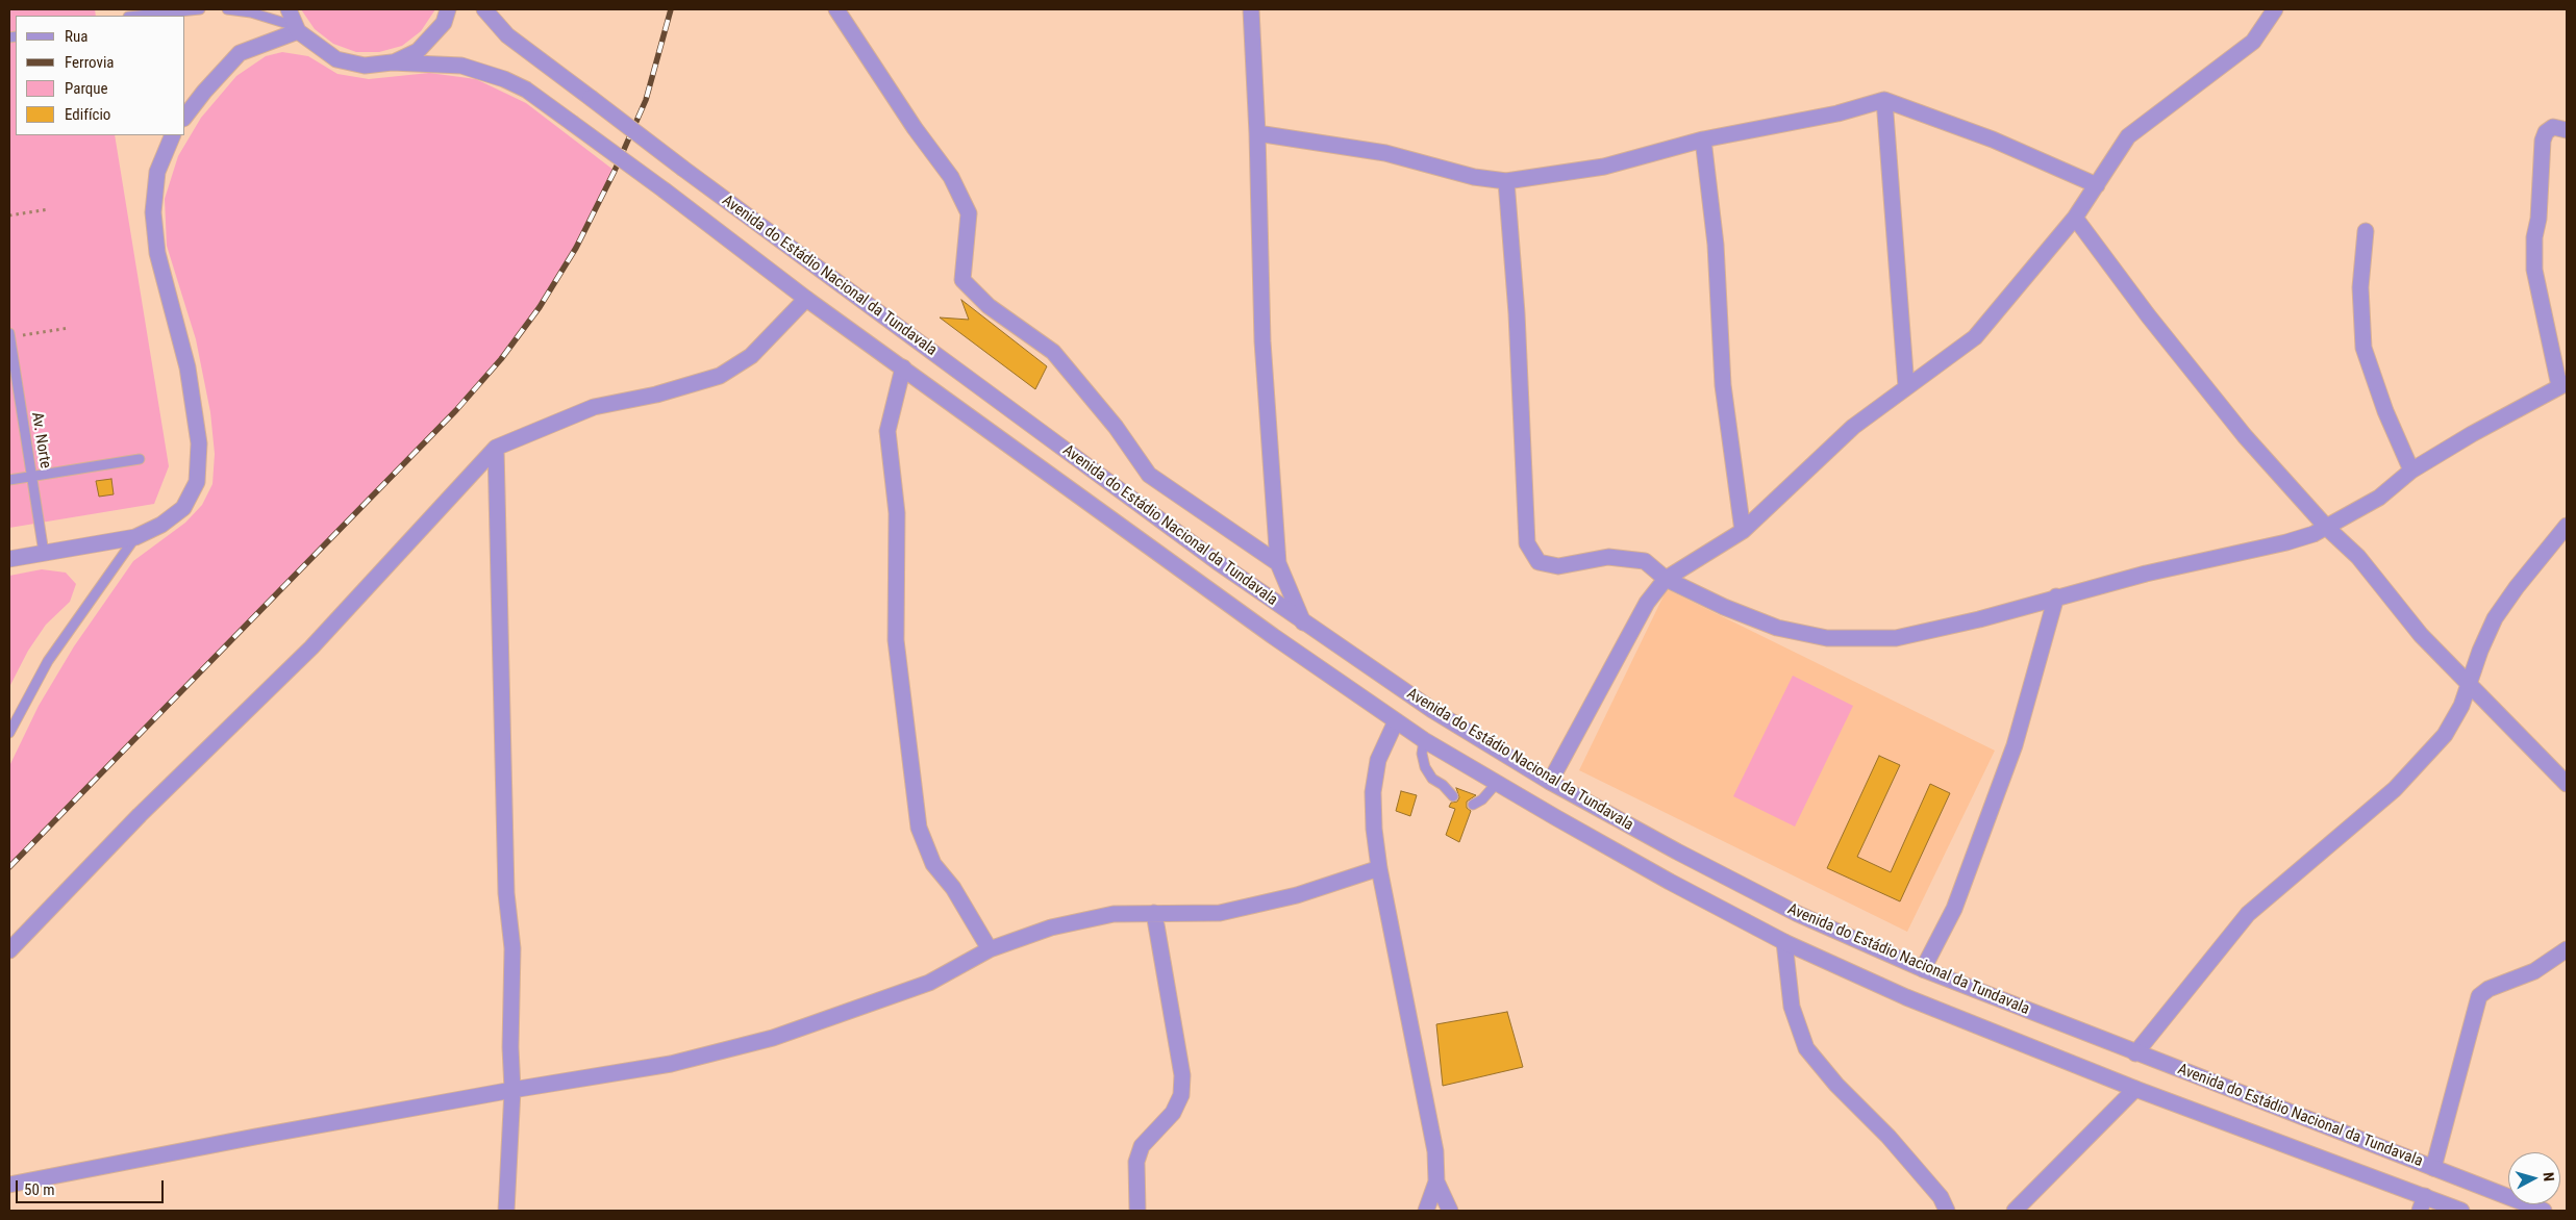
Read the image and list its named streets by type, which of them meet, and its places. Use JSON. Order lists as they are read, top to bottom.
{
  "streets": {
    "street": ["Avenida do Estádio Nacional da Tundavala"],
    "lane": ["Av. Norte"]
  },
  "legend": [
    "Rua",
    "Ferrovia",
    "Parque",
    "Edifício"
  ],
  "scale_bar": "50 m",
  "north": "right"
}
